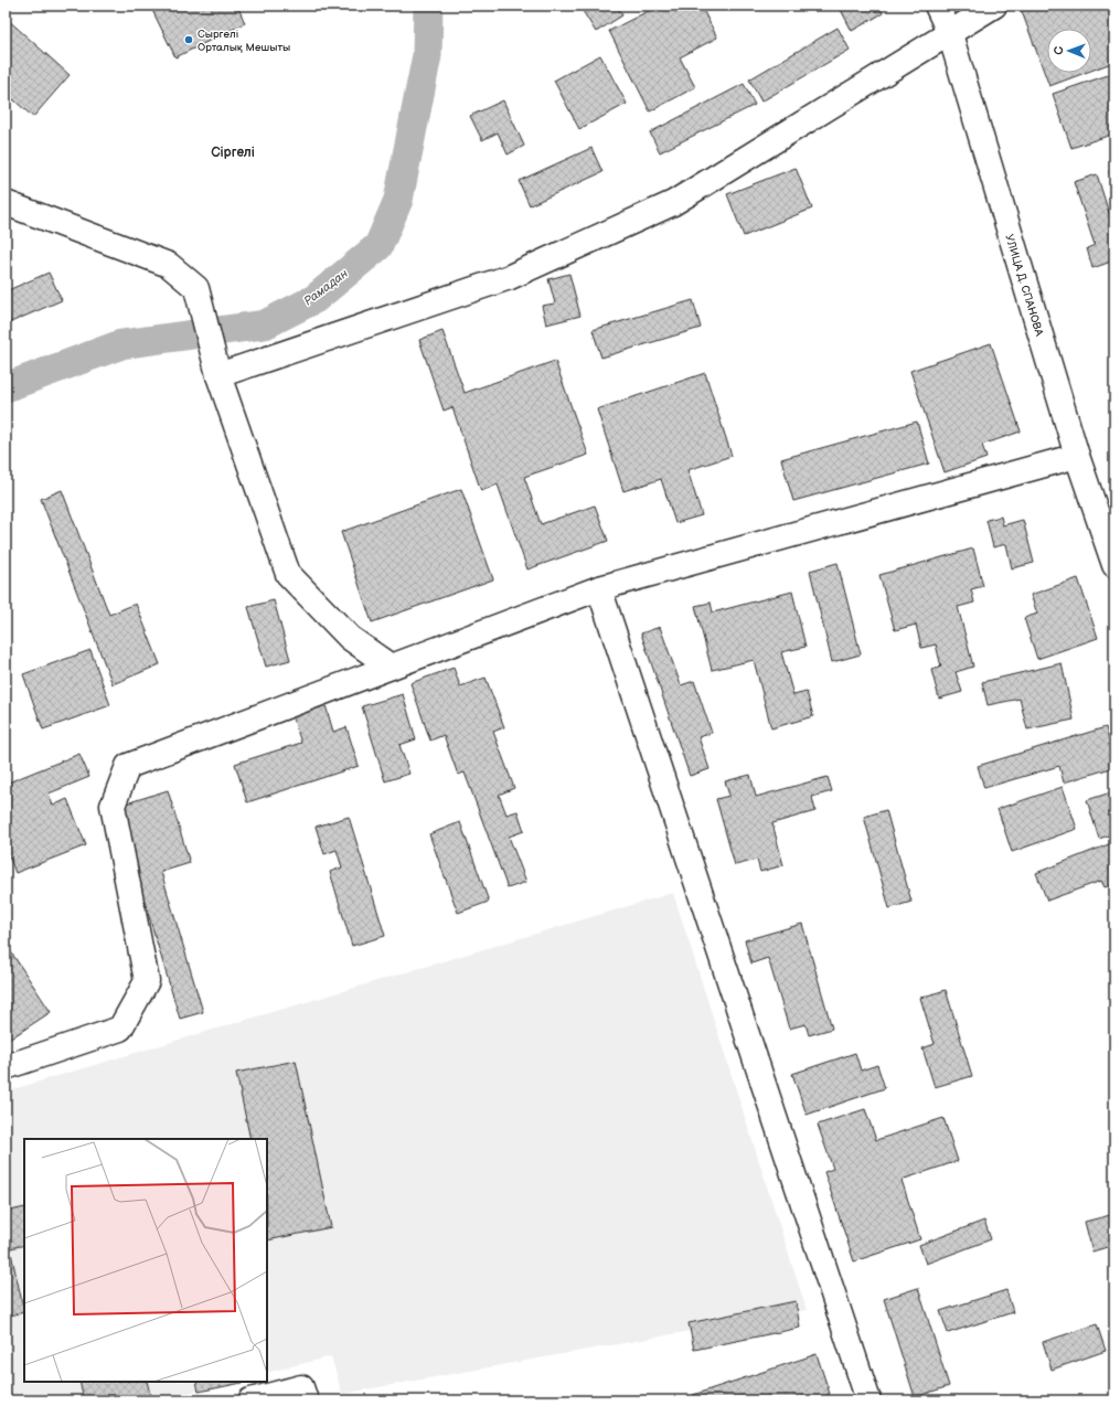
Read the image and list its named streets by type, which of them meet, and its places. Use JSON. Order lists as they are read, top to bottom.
{
  "streets": {
    "street": ["УЛИЦА Д. СПАНОВА"]
  },
  "districts": ["Сіргелі"],
  "water": ["Рамадан"],
  "places": ["Сыргелі Орталық Мешыты"],
  "north": "left"
}
